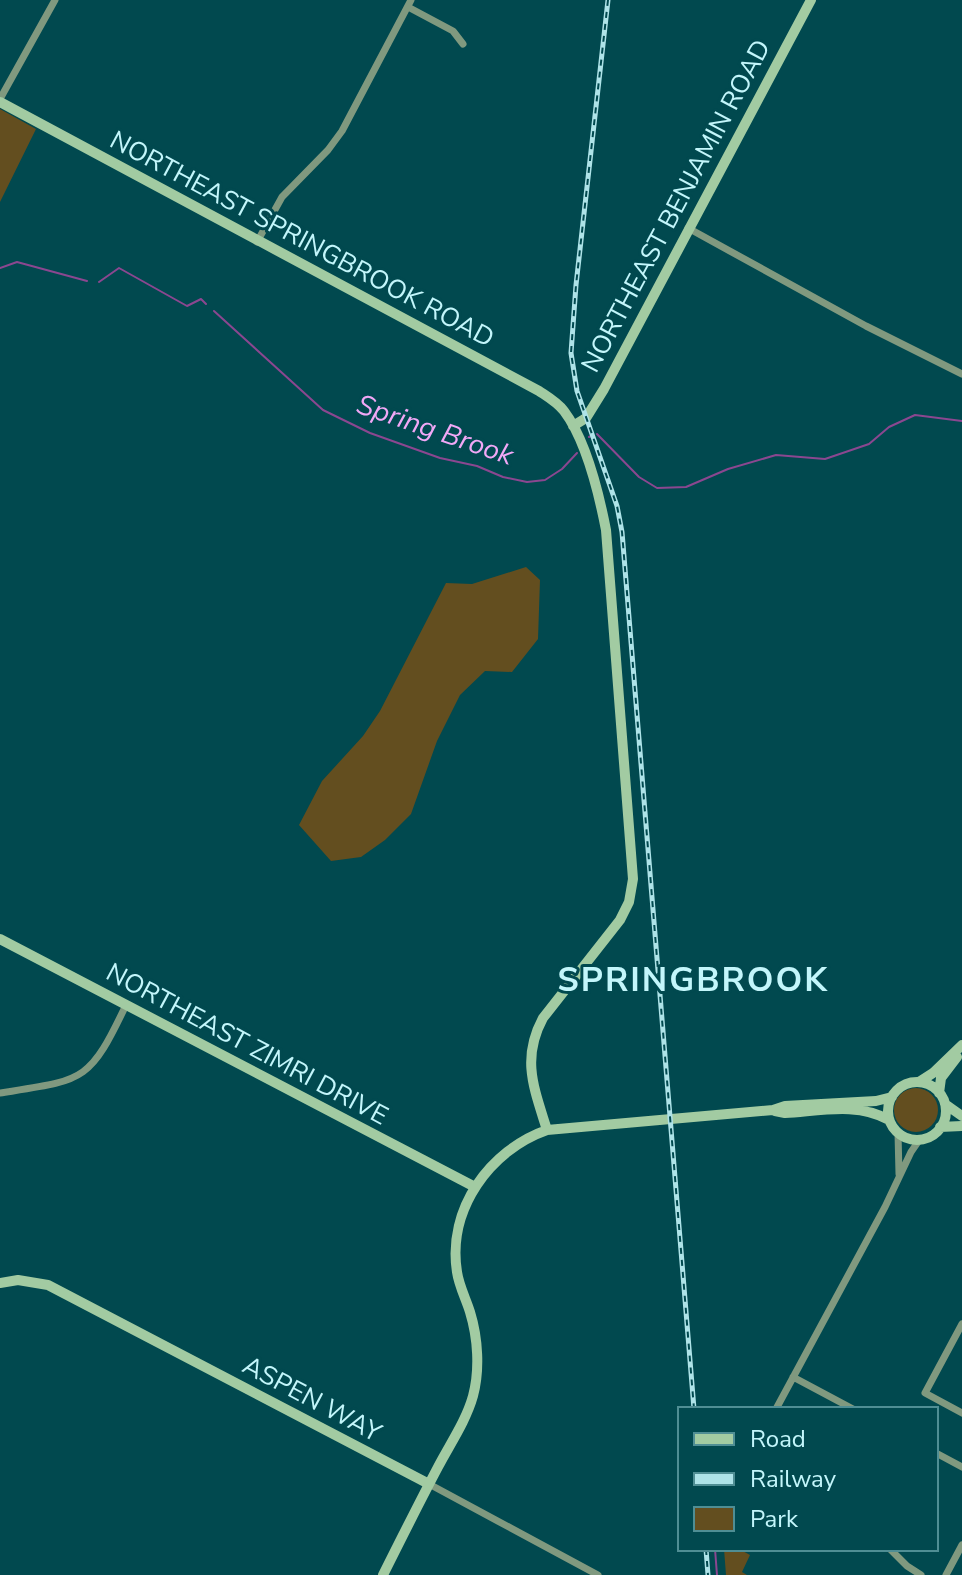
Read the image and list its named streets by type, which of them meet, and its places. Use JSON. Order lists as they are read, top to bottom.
{
  "streets": {
    "street": [
      "NORTHEAST BENJAMIN ROAD",
      "NORTHEAST SPRINGBROOK ROAD",
      "NORTHEAST ZIMRI DRIVE",
      "ASPEN WAY"
    ]
  },
  "crossings": [
    ["NORTHEAST BENJAMIN ROAD", "NORTHEAST SPRINGBROOK ROAD"]
  ],
  "districts": ["SPRINGBROOK"],
  "water": ["Spring Brook"],
  "legend": ["Road", "Railway", "Park"]
}
